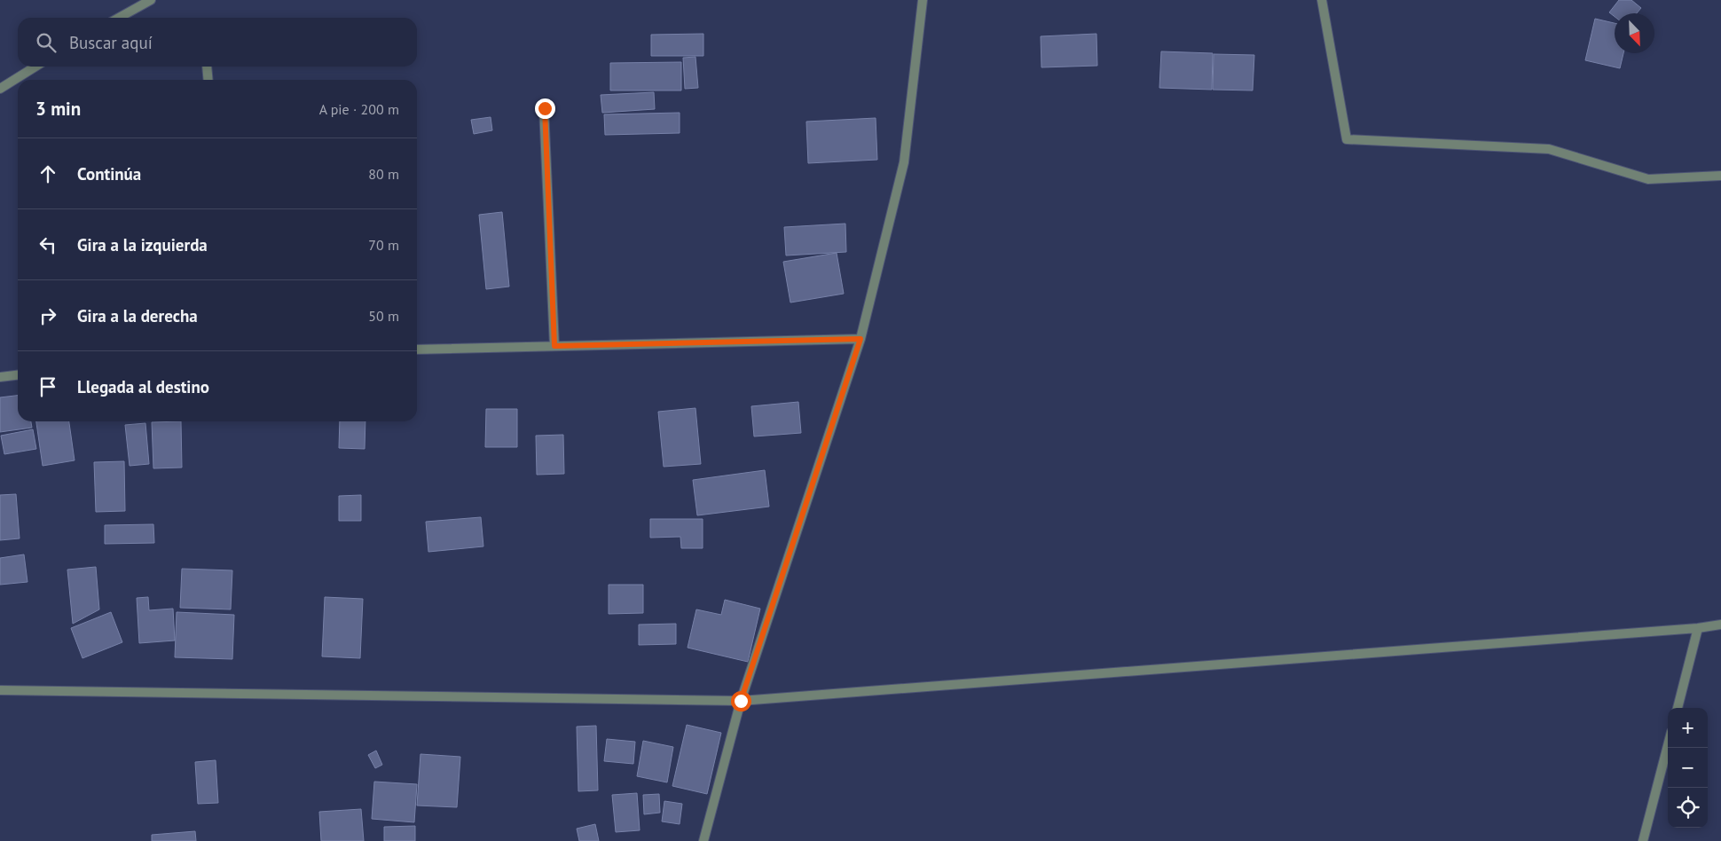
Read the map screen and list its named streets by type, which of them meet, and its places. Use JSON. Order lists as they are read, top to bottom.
{
  "north": "bottom right",
  "page": {
    "search": "Buscar aquí",
    "heading": ["3 min", "A pie · 200 m"],
    "list": [
      ["Continúa", "80 m"],
      ["Gira a la izquierda", "70 m"],
      ["Gira a la derecha", "50 m"],
      "Llegada al destino"
    ],
    "map_buttons": ["+", "−"]
  }
}
